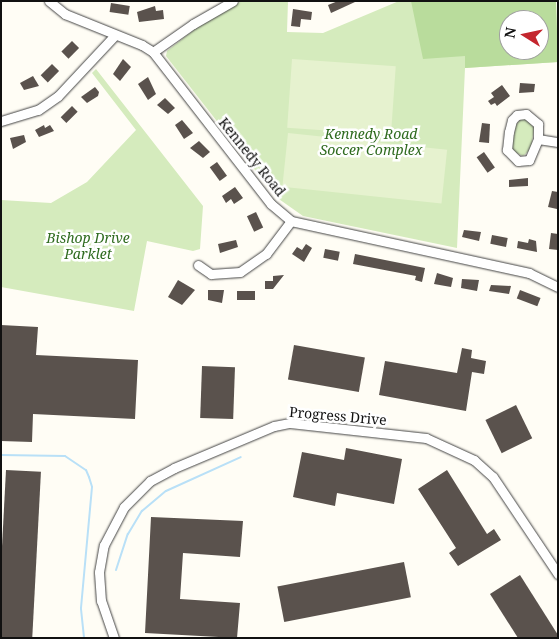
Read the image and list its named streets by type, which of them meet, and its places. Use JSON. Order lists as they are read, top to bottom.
{
  "streets": {
    "street": ["Kennedy Road", "Progress Drive"]
  },
  "parks": ["Kennedy Road Soccer Complex", "Bishop Drive Parklet"],
  "north": "left"
}
